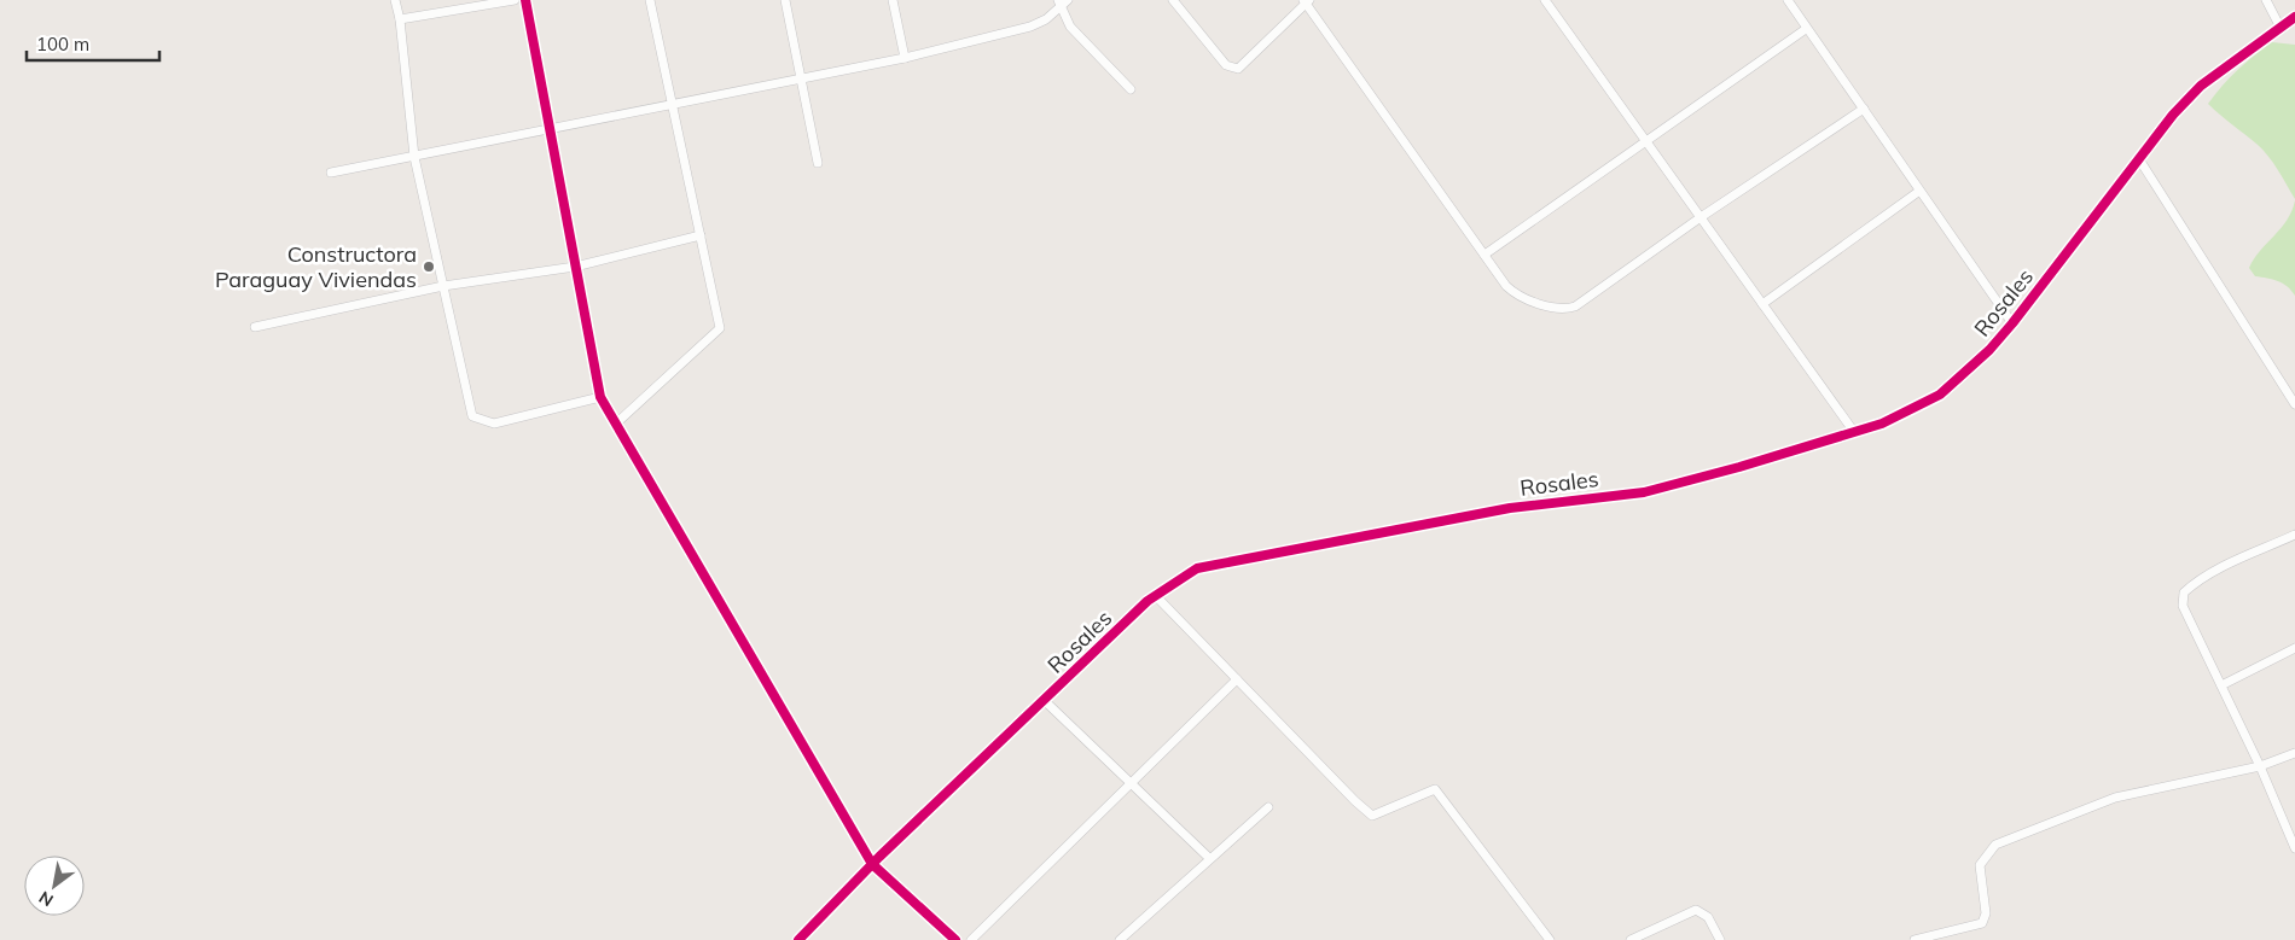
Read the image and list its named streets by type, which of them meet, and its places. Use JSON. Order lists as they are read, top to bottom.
{
  "streets": {
    "street": ["Rosales"]
  },
  "places": ["Constructora Paraguay Viviendas"],
  "scale_bar": "100 m",
  "north": "bottom left"
}
